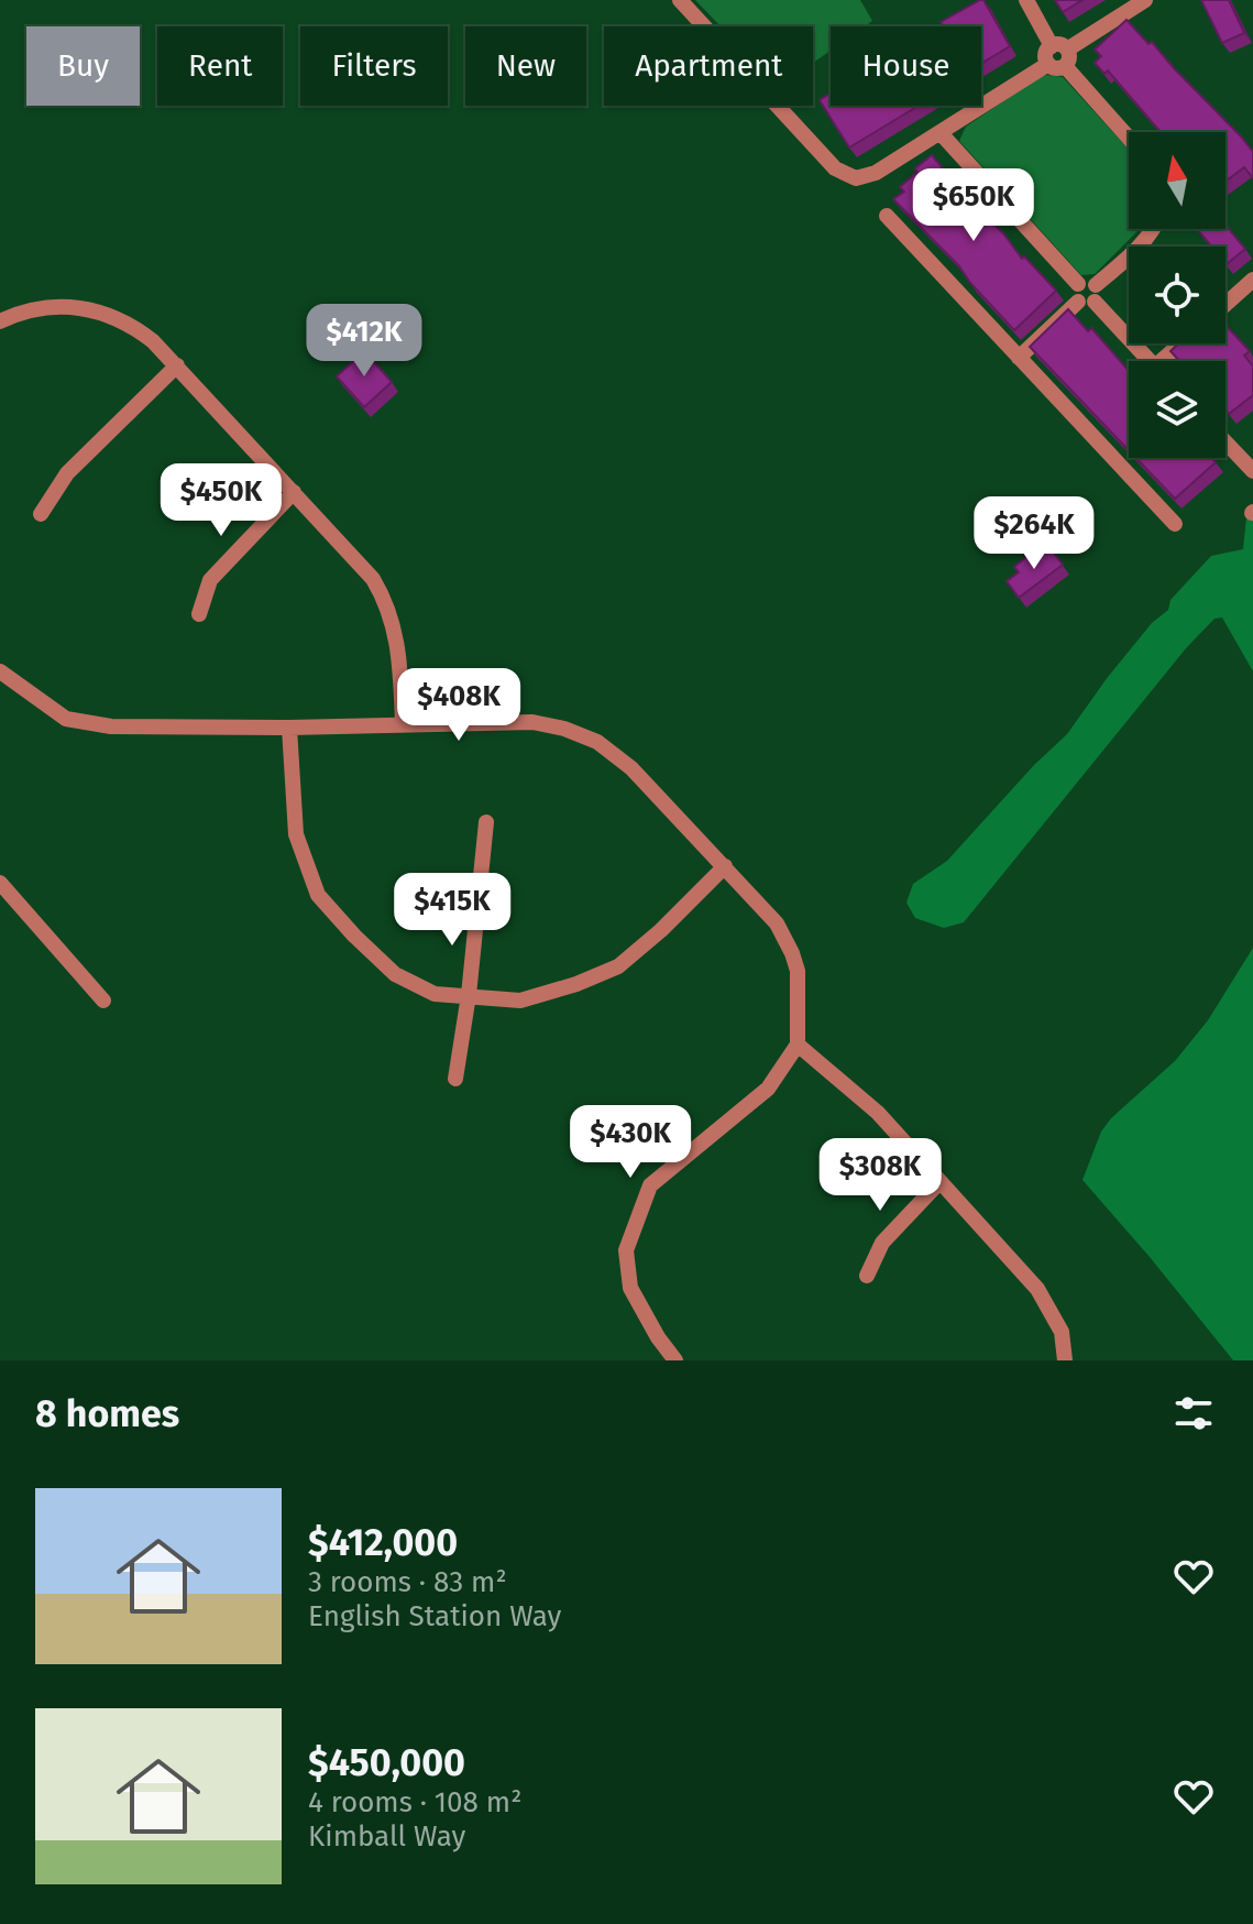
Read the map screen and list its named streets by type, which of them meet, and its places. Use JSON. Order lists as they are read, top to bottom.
{
  "north": "top",
  "page": {
    "chip": [
      "Buy",
      "Rent",
      "Filters",
      "New",
      "Apartment",
      "House"
    ],
    "price": [
      "$650K",
      "$412K",
      "$450K",
      "$264K",
      "$408K",
      "$415K",
      "$430K",
      "$308K"
    ],
    "heading": "8 homes",
    "list": [
      {
        "name": "$412,000",
        "note": "3 rooms · 83 m² · English Station Way"
      },
      {
        "name": "$450,000",
        "note": "4 rooms · 108 m² · Kimball Way"
      }
    ]
  }
}
